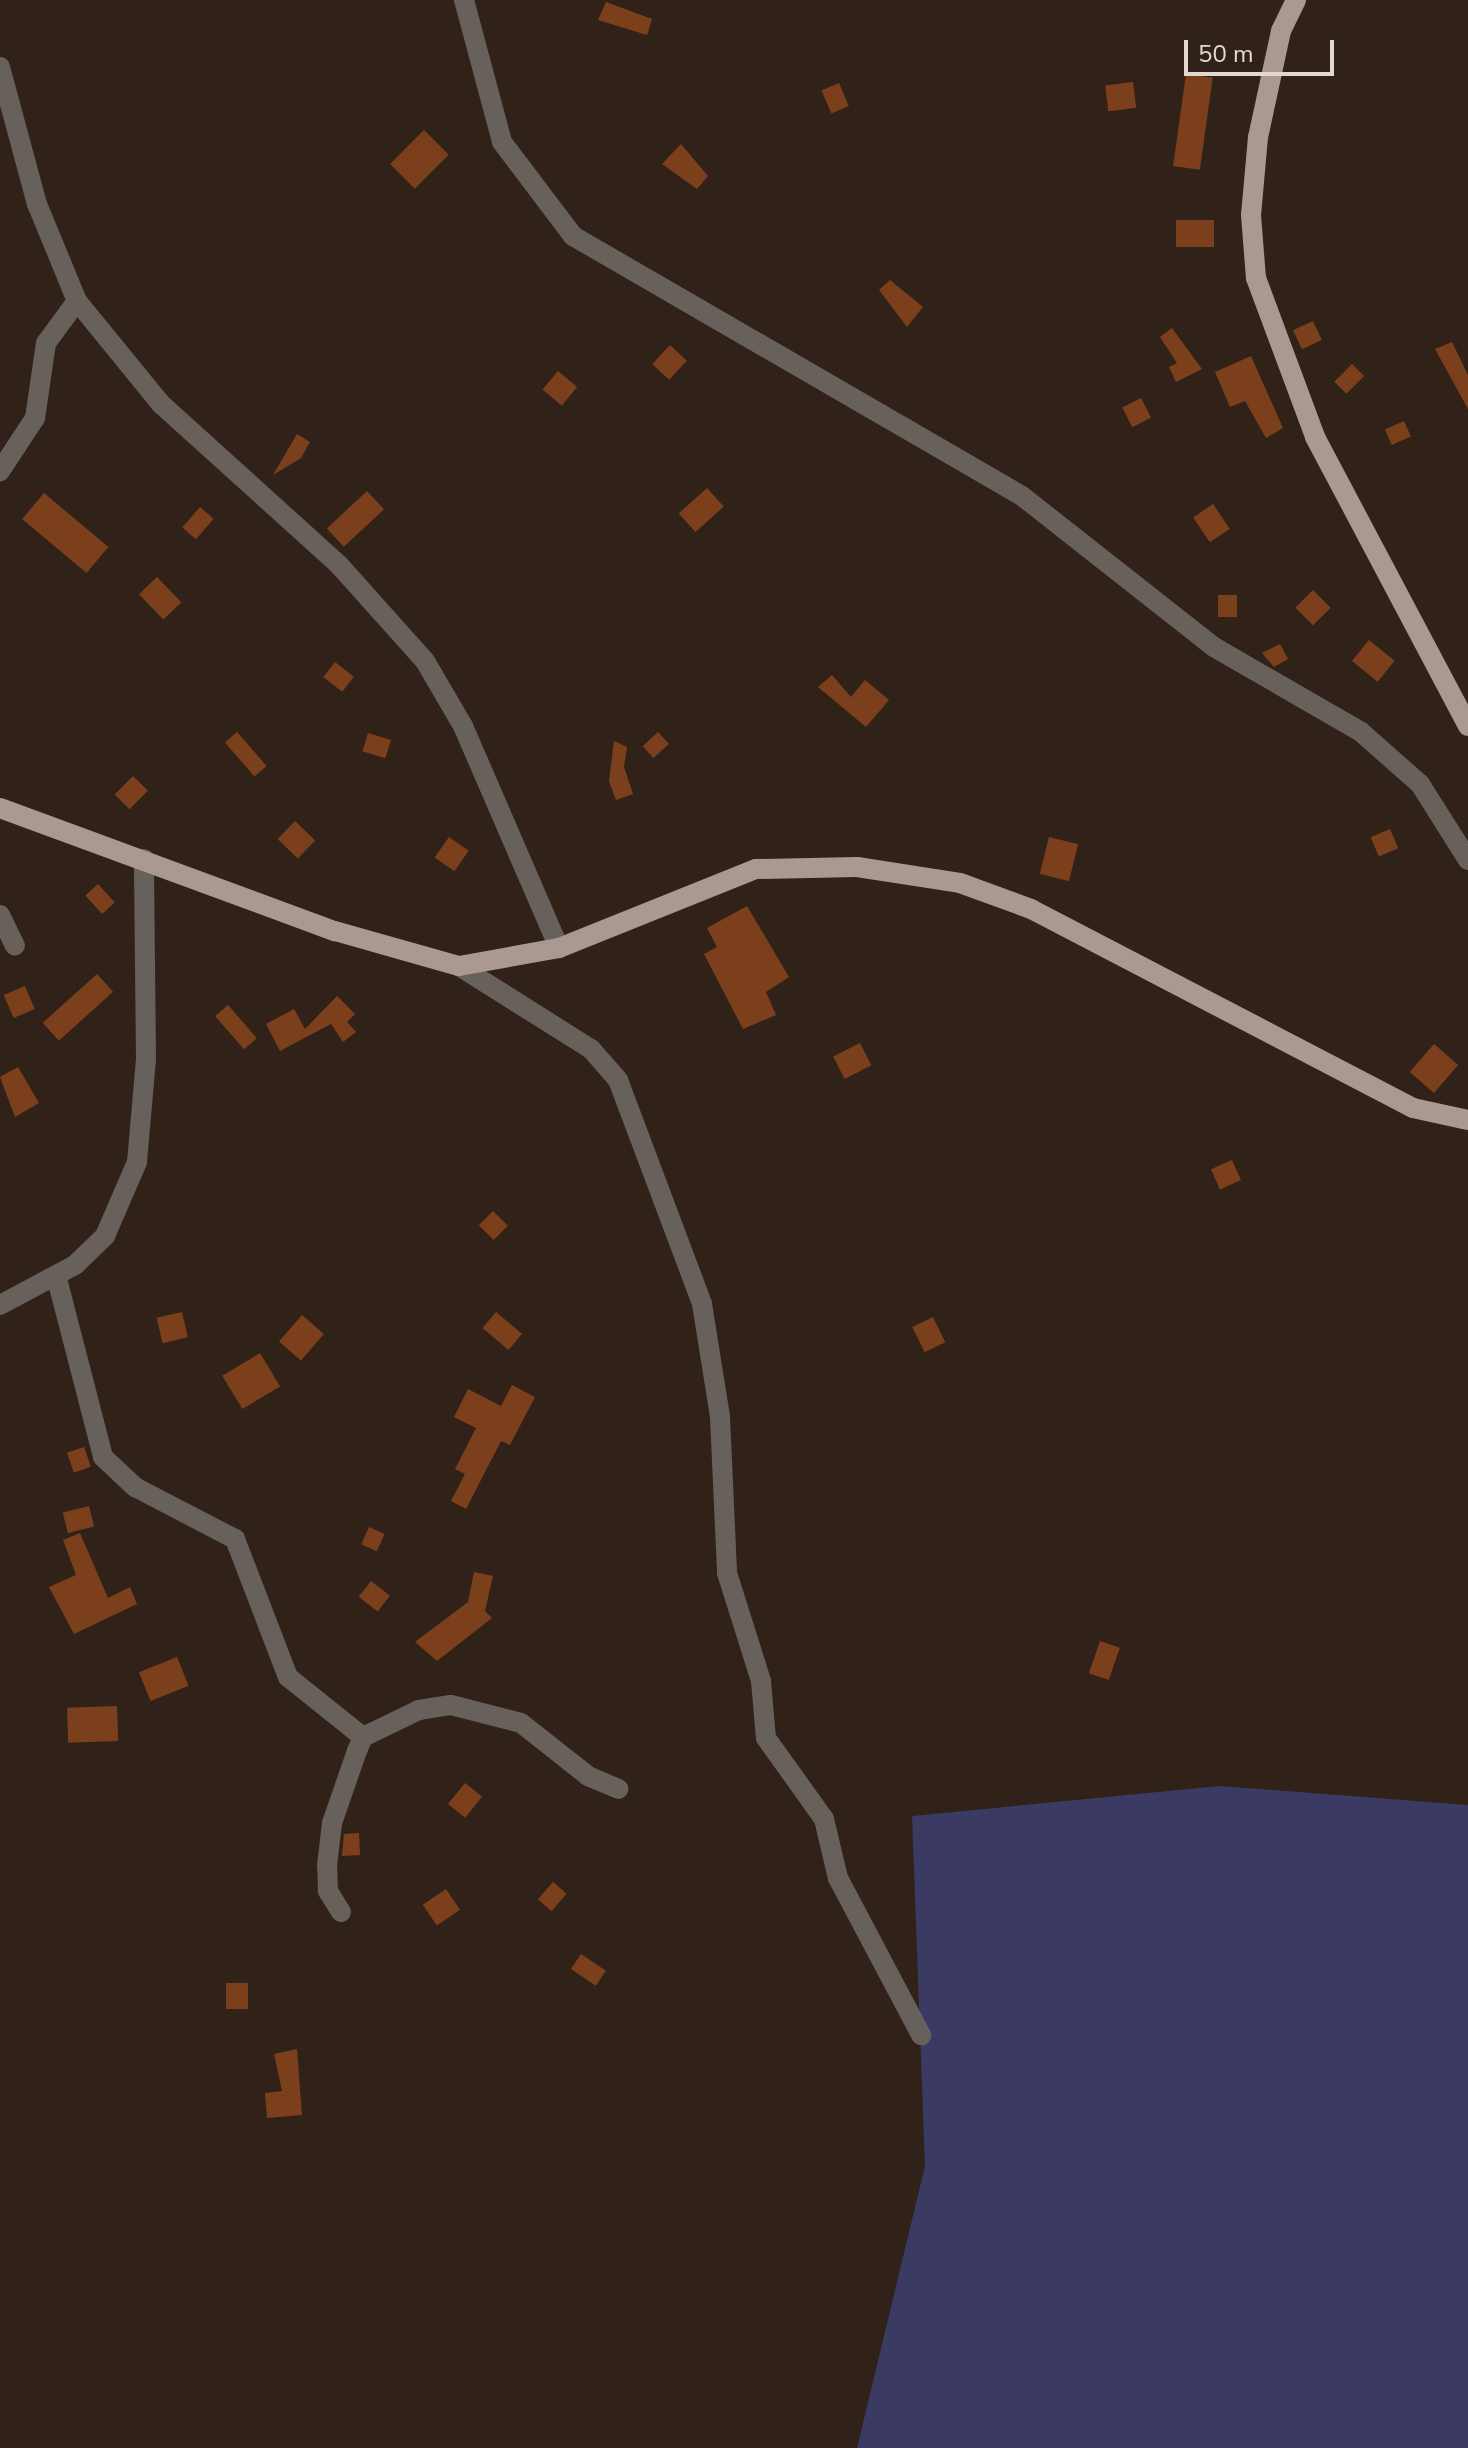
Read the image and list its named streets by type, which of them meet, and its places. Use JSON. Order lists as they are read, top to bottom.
{
  "scale_bar": "50 m"
}
